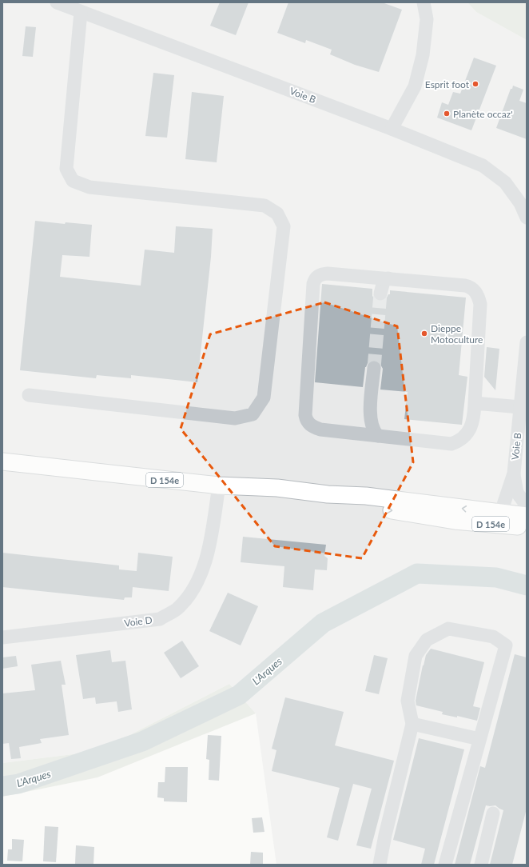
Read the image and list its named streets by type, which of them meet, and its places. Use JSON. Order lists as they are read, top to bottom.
{
  "streets": {
    "main road": ["D 154e"],
    "lane": ["Voie B", "Voie D"]
  },
  "crossings": [
    ["Voie B", "D 154e"],
    ["D 154e", "Voie D"]
  ],
  "water": ["L'Arques"],
  "places": ["Esprit foot", "Planète occaz'", "Dieppe Motoculture"]
}
